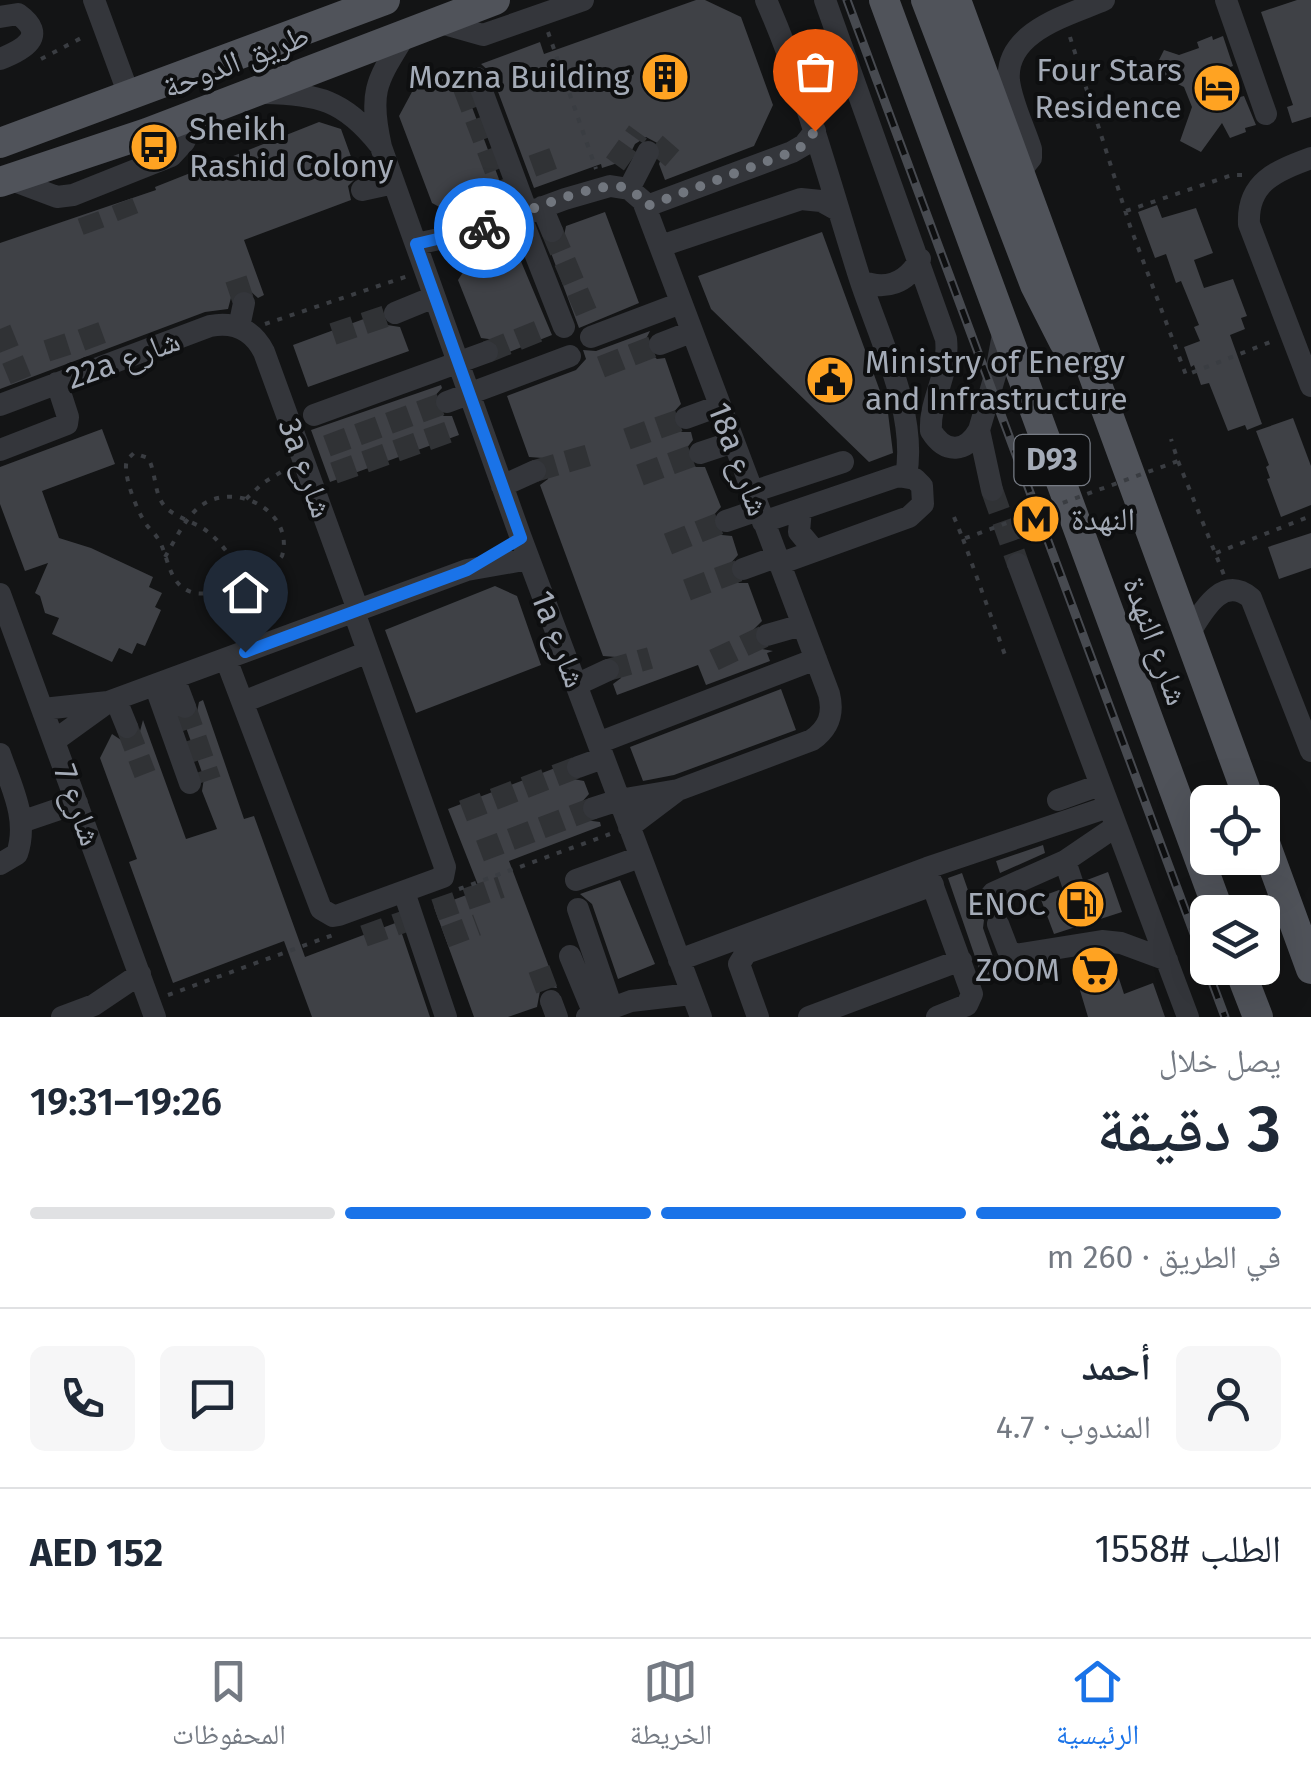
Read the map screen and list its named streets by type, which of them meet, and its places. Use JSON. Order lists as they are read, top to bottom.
{
  "streets": {
    "main road": ["طريق الدوحة", "D93", "شارع النهدة"],
    "street": [
      "22a شارع",
      "18a شارع",
      "3a شارع",
      "1a شارع",
      "شارع 7"
    ]
  },
  "crossings": [
    ["طريق الدوحة", "1a شارع"],
    ["22a شارع", "3a شارع"],
    ["18a شارع", "1a شارع"]
  ],
  "places": {
    "building": ["Mozna Building"],
    "hotel": ["Four Stars Residence"],
    "bus stop": ["Sheikh Rashid Colony"],
    "public building": ["Ministry of Energy and Infrastructure"],
    "metro station": ["النهدة"],
    "fuel station": ["ENOC"],
    "supermarket": ["ZOOM"]
  },
  "page": {
    "heading": ["3 دقيقة", "يصل خلال", "19:26–19:31"],
    "panel": [
      "أحمد",
      "المندوب · 4.7",
      "الطلب #1558",
      "AED 152"
    ],
    "bar": "في الطريق · 260 m",
    "tabs": ["الرئيسية", "الخريطة", "المحفوظات"]
  }
}
